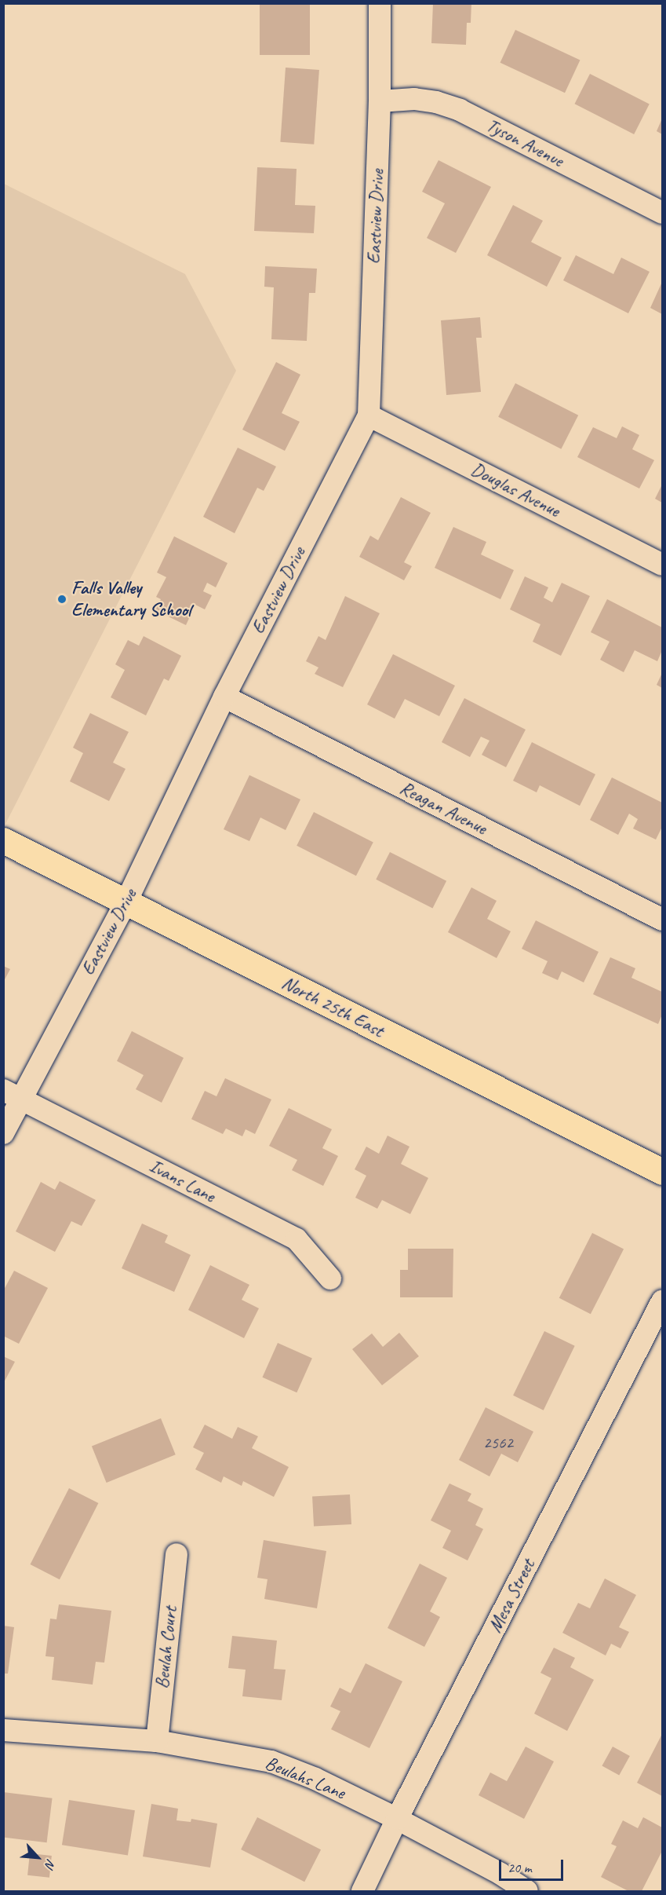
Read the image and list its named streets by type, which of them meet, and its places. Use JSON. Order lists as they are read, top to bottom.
{
  "streets": {
    "main road": ["North 25th East"],
    "street": [
      "Tyson Avenue",
      "Eastview Drive",
      "Douglas Avenue",
      "Reagan Avenue",
      "Ivans Lane",
      "Mesa Street",
      "Beulah Court",
      "Beulahs Lane"
    ]
  },
  "crossings": [
    ["Tyson Avenue", "Eastview Drive"],
    ["Eastview Drive", "Douglas Avenue"],
    ["Eastview Drive", "Reagan Avenue"],
    ["Eastview Drive", "North 25th East"],
    ["Eastview Drive", "Ivans Lane"],
    ["Mesa Street", "Beulahs Lane"],
    ["Beulah Court", "Beulahs Lane"]
  ],
  "places": ["Falls Valley Elementary School"],
  "house_numbers": ["2562"],
  "scale_bar": "20 m",
  "north": "bottom right"
}
